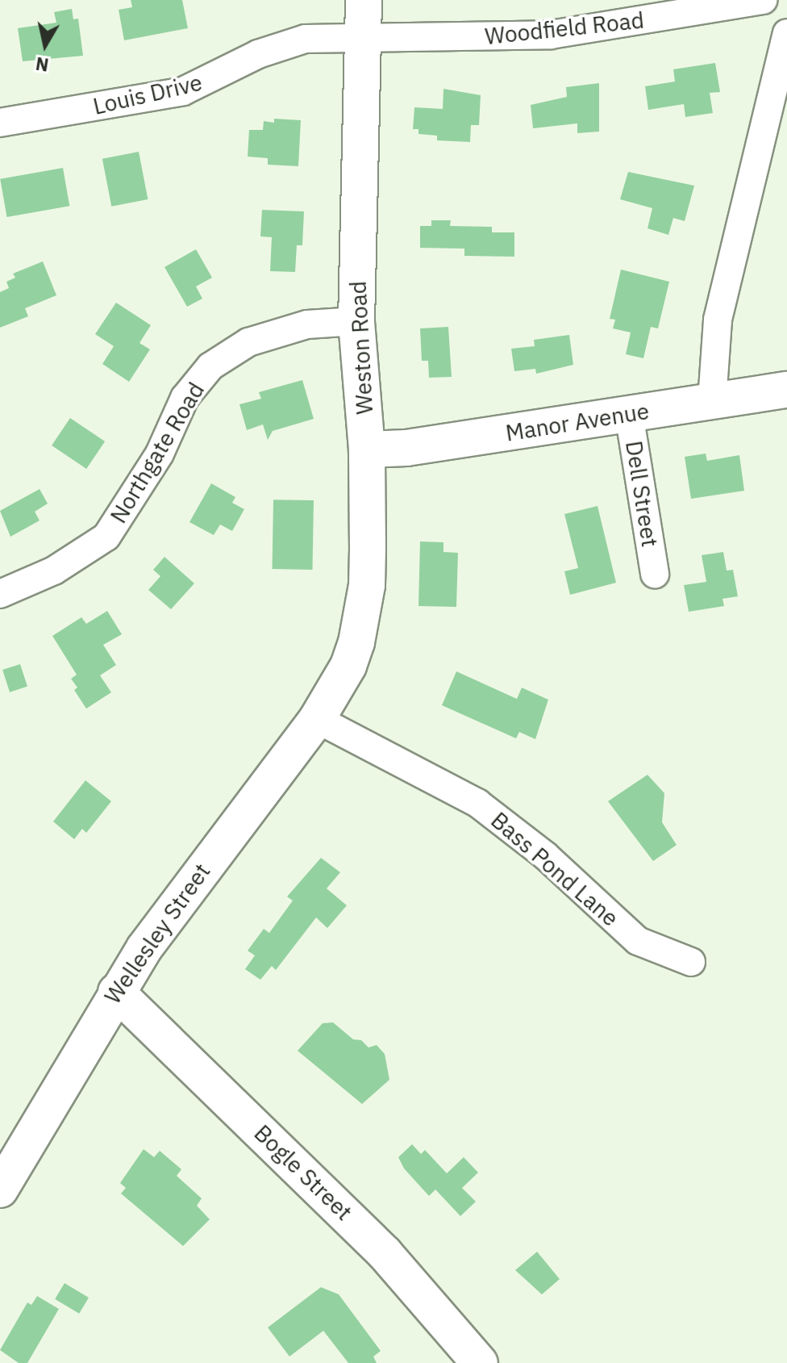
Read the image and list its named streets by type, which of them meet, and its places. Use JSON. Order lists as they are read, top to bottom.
{
  "streets": {
    "main road": [
      "Weston Road",
      "Manor Avenue",
      "Wellesley Street",
      "Bogle Street"
    ],
    "street": [
      "Woodfield Road",
      "Louis Drive",
      "Northgate Road",
      "Dell Street",
      "Bass Pond Lane"
    ]
  },
  "crossings": [
    ["Woodfield Road", "Louis Drive"],
    ["Woodfield Road", "Weston Road"],
    ["Louis Drive", "Weston Road"],
    ["Weston Road", "Manor Avenue"],
    ["Weston Road", "Northgate Road"],
    ["Weston Road", "Bass Pond Lane"],
    ["Weston Road", "Wellesley Street"],
    ["Manor Avenue", "Dell Street"],
    ["Bass Pond Lane", "Wellesley Street"],
    ["Wellesley Street", "Bogle Street"]
  ],
  "north": "bottom"
}
